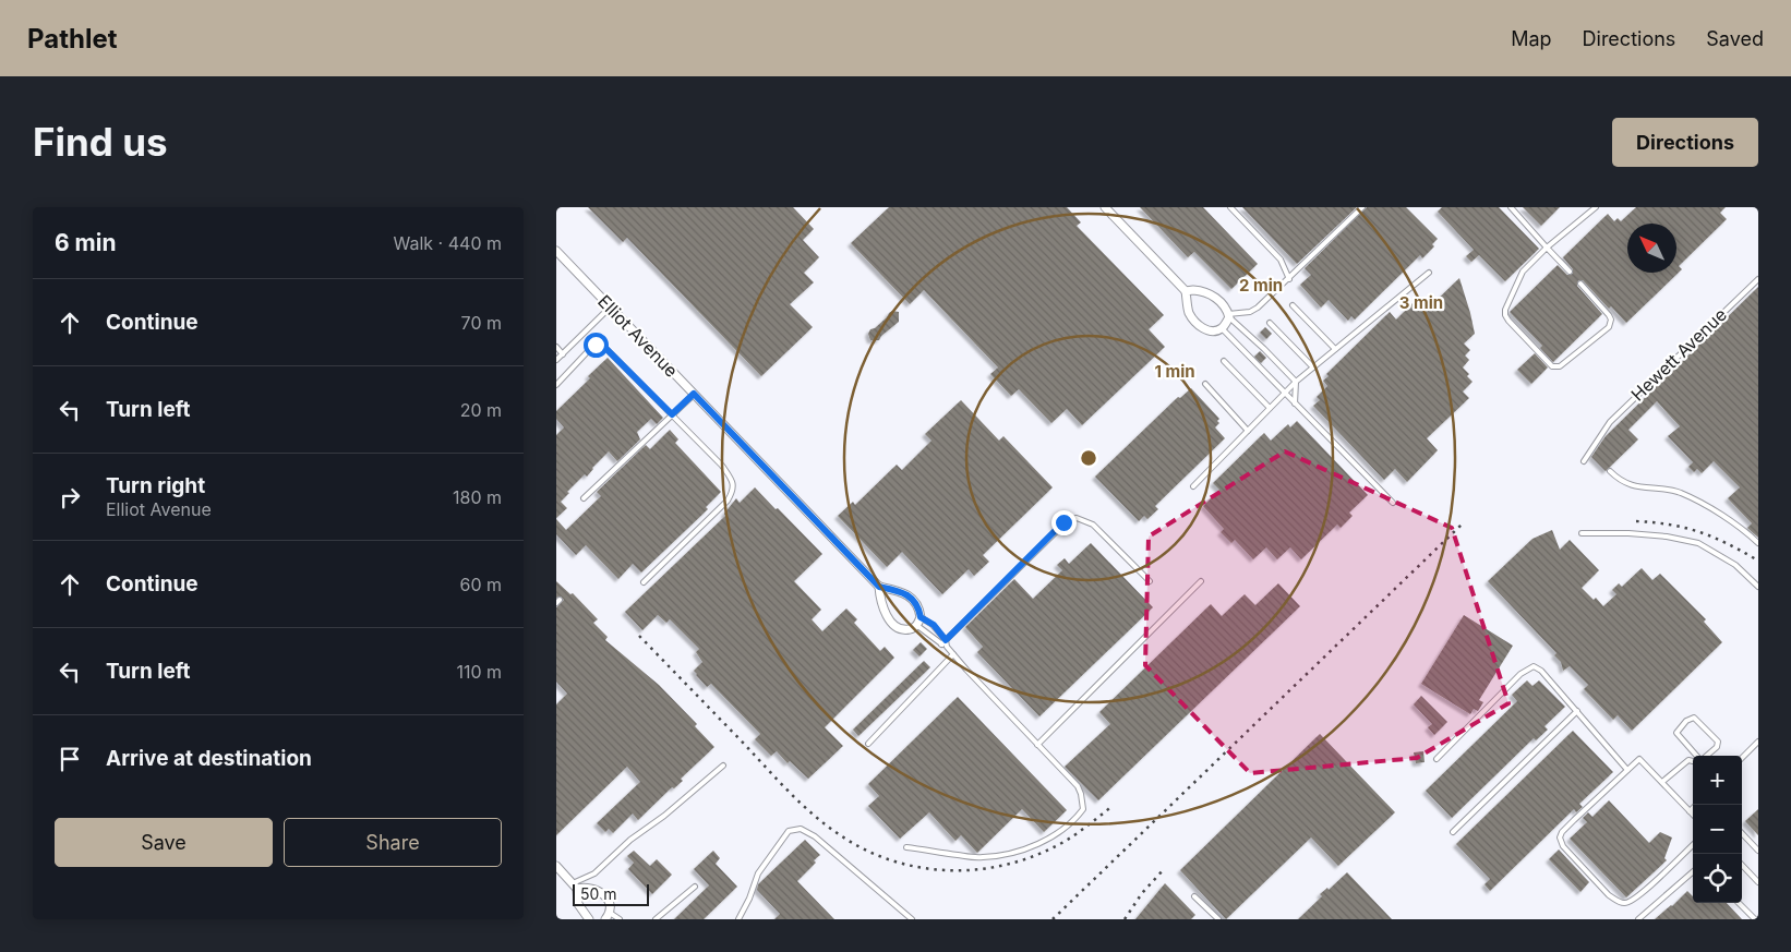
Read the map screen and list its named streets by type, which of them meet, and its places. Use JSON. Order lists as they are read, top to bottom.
{
  "streets": {
    "street": ["Elliot Avenue"],
    "lane": ["Hewett Avenue"]
  },
  "scale_bar": "50 m",
  "north": "top left",
  "page": {
    "header": "Pathlet",
    "nav": ["Map", "Directions", "Saved"],
    "buttons": [
      "Directions",
      ["Save", "Share"]
    ],
    "title": "Find us",
    "heading": ["6 min", "Walk · 440 m"],
    "list": [
      ["Continue", "70 m"],
      ["Turn left", "20 m"],
      ["Turn right", "Elliot Avenue", "180 m"],
      ["Continue", "60 m"],
      ["Turn left", "110 m"],
      "Arrive at destination"
    ],
    "map_buttons": ["+", "−"],
    "scale": "50 m"
  },
  "rings": ["2 min", "3 min", "1 min"]
}
